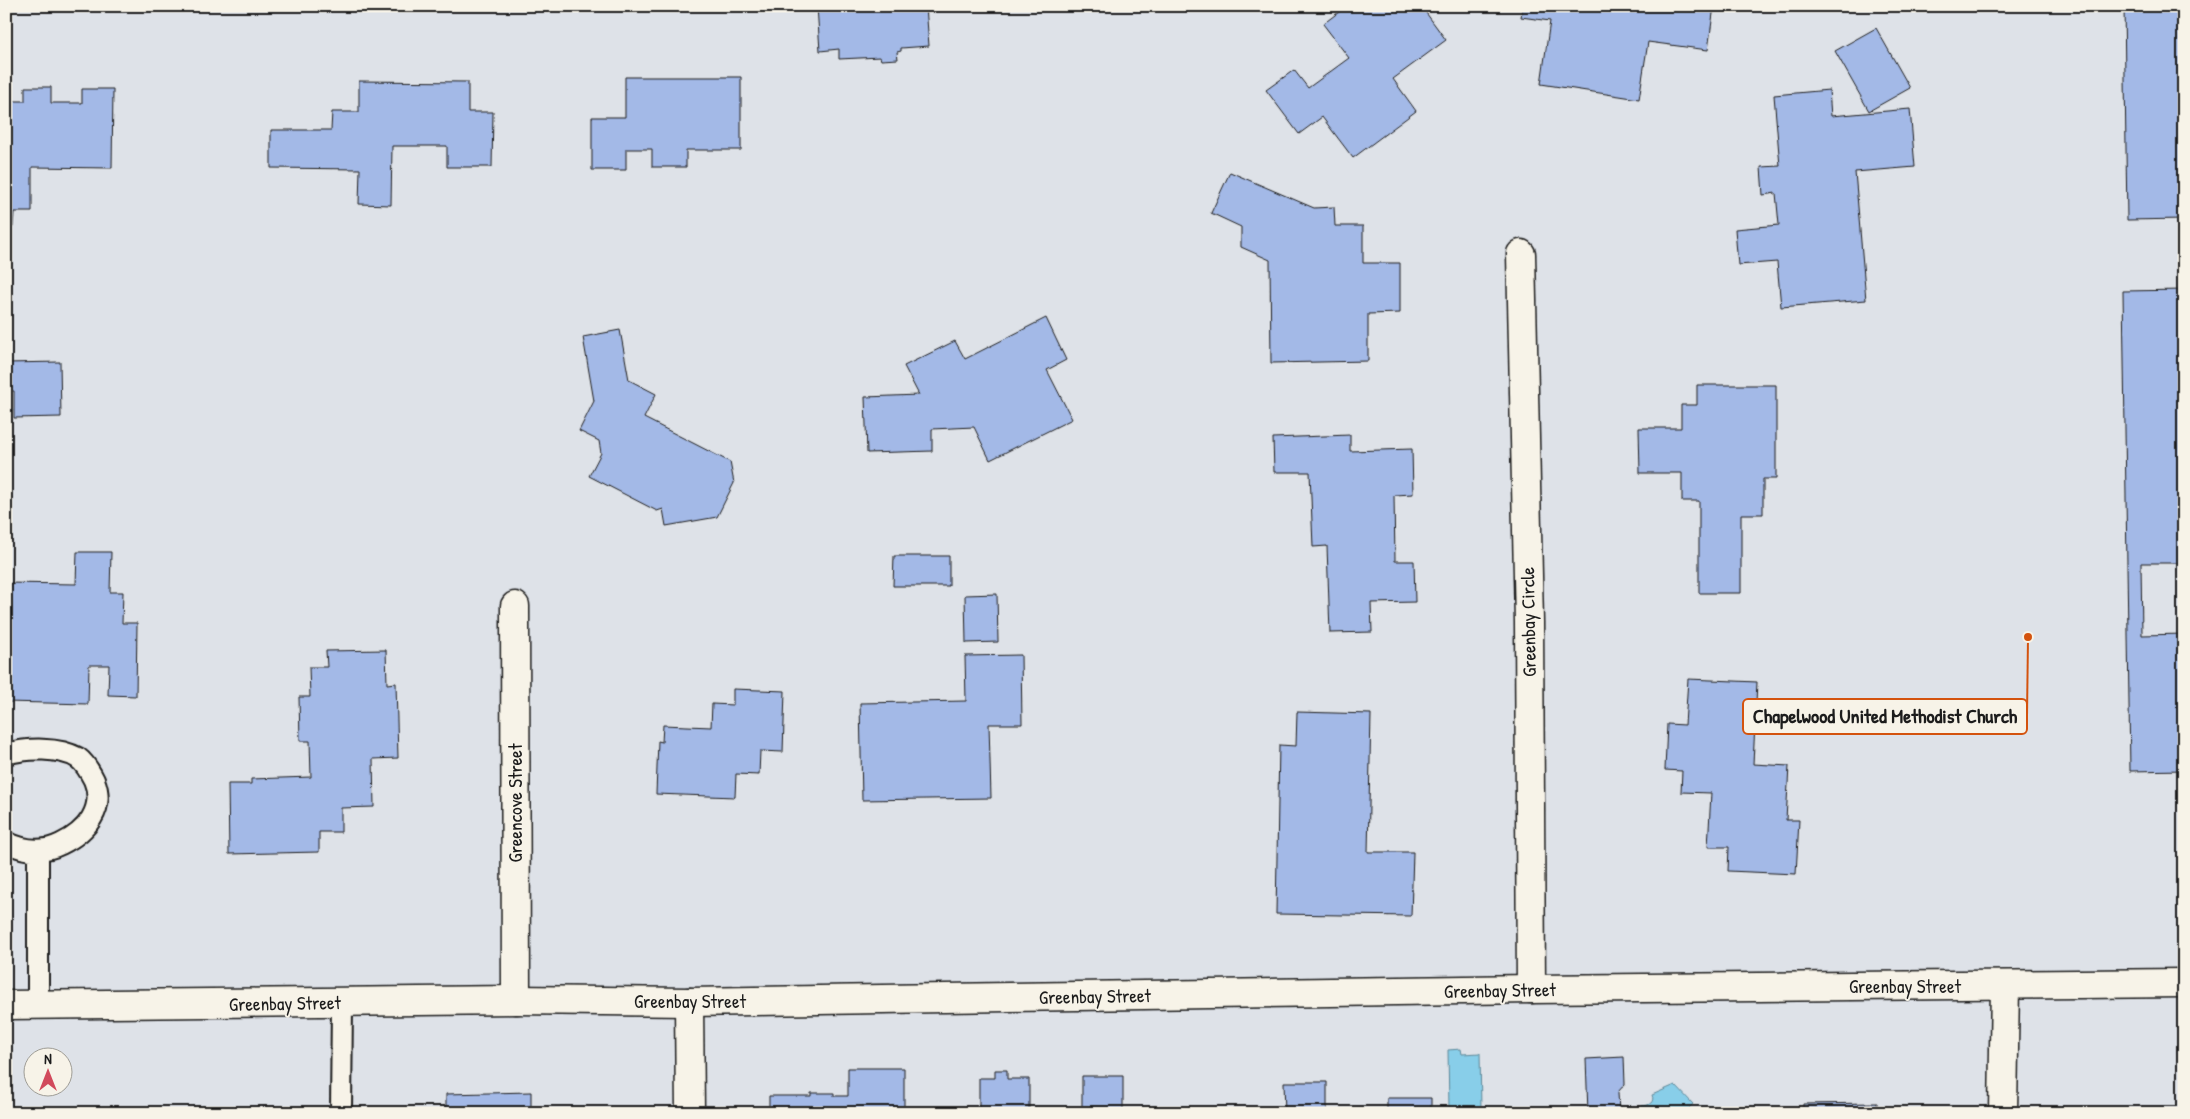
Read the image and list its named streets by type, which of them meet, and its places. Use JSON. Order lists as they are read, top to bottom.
{
  "streets": {
    "street": ["Greenbay Circle", "Greencove Street", "Greenbay Street"]
  },
  "crossings": [
    ["Greenbay Circle", "Greenbay Street"],
    ["Greencove Street", "Greenbay Street"]
  ],
  "places": ["Chapelwood United Methodist Church"],
  "north": "top"
}
